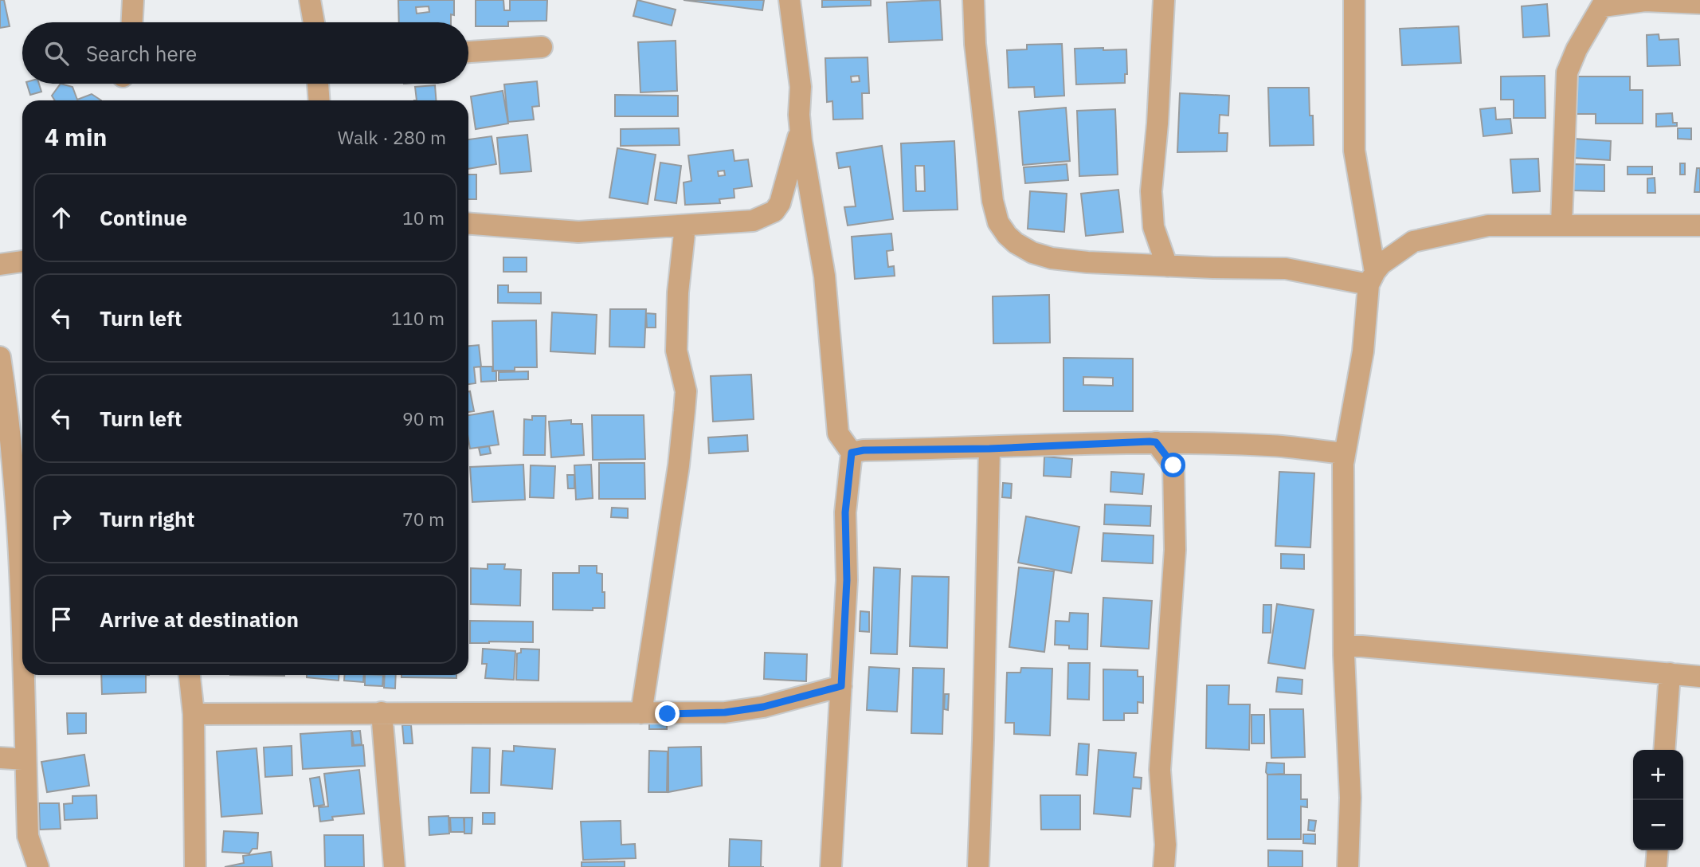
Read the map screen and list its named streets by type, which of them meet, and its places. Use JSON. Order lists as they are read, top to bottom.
{
  "page": {
    "search": "Search here",
    "heading": ["4 min", "Walk · 280 m"],
    "list": [
      ["Continue", "10 m"],
      ["Turn left", "110 m"],
      ["Turn left", "90 m"],
      ["Turn right", "70 m"],
      "Arrive at destination"
    ],
    "map_buttons": ["+", "−"]
  }
}
